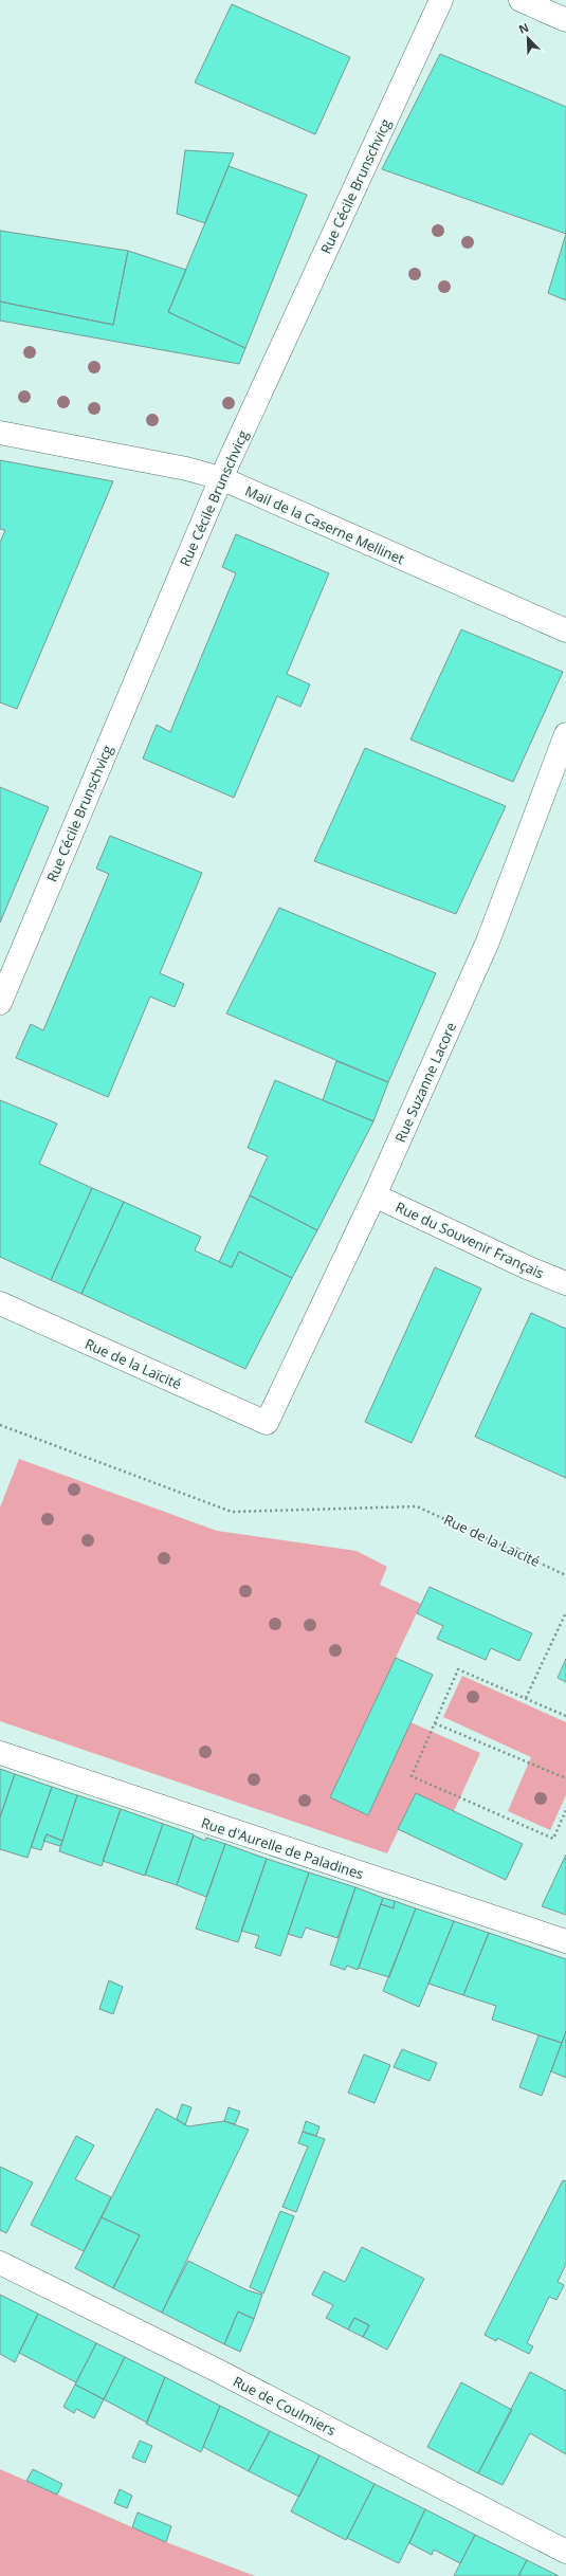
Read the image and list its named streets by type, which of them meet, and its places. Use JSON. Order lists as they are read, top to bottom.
{
  "streets": {
    "street": [
      "Rue Cécile Brunschvicg",
      "Mail de la Caserne Mellinet",
      "Rue Suzanne Lacore",
      "Rue du Souvenir Français",
      "Rue de la Laïcité",
      "Rue d'Aurelle de Paladines",
      "Rue de Coulmiers"
    ]
  },
  "crossings": [
    ["Rue Cécile Brunschvicg", "Mail de la Caserne Mellinet"],
    ["Rue Suzanne Lacore", "Rue du Souvenir Français"],
    ["Rue Suzanne Lacore", "Rue de la Laïcité"]
  ],
  "north": "top left"
}
